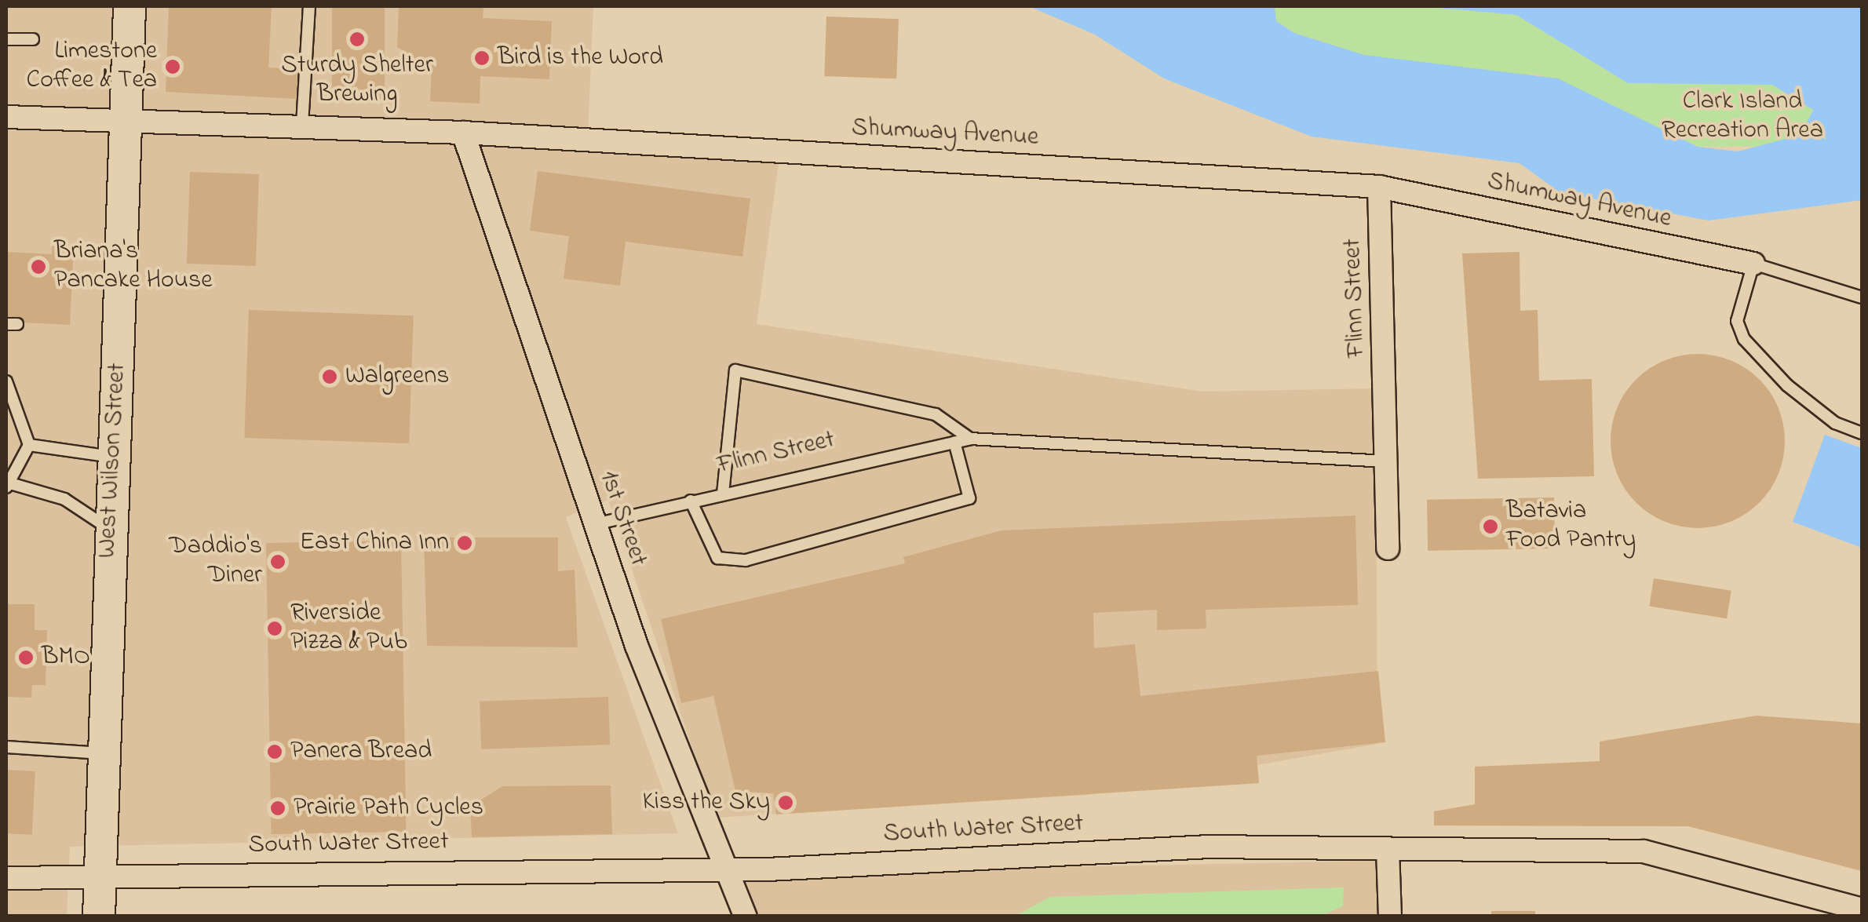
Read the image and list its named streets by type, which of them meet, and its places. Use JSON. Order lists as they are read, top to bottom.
{
  "streets": {
    "main road": ["West Wilson Street"],
    "street": [
      "Shumway Avenue",
      "Flinn Street",
      "1st Street",
      "South Water Street"
    ]
  },
  "crossings": [
    ["Shumway Avenue", "Flinn Street"],
    ["Shumway Avenue", "West Wilson Street"],
    ["Shumway Avenue", "1st Street"],
    ["Flinn Street", "1st Street"],
    ["West Wilson Street", "South Water Street"],
    ["1st Street", "South Water Street"]
  ],
  "parks": ["Clark Island Recreation Area"],
  "places": [
    "Sturdy Shelter Brewing",
    "Bird is the Word",
    "Limestone Coffee & Tea",
    "Briana's Pancake House",
    "Walgreens",
    "Batavia Food Pantry",
    "East China Inn",
    "Daddio's Diner",
    "Riverside Pizza & Pub",
    "BMO",
    "Panera Bread",
    "Kiss the Sky",
    "Prairie Path Cycles"
  ]
}
